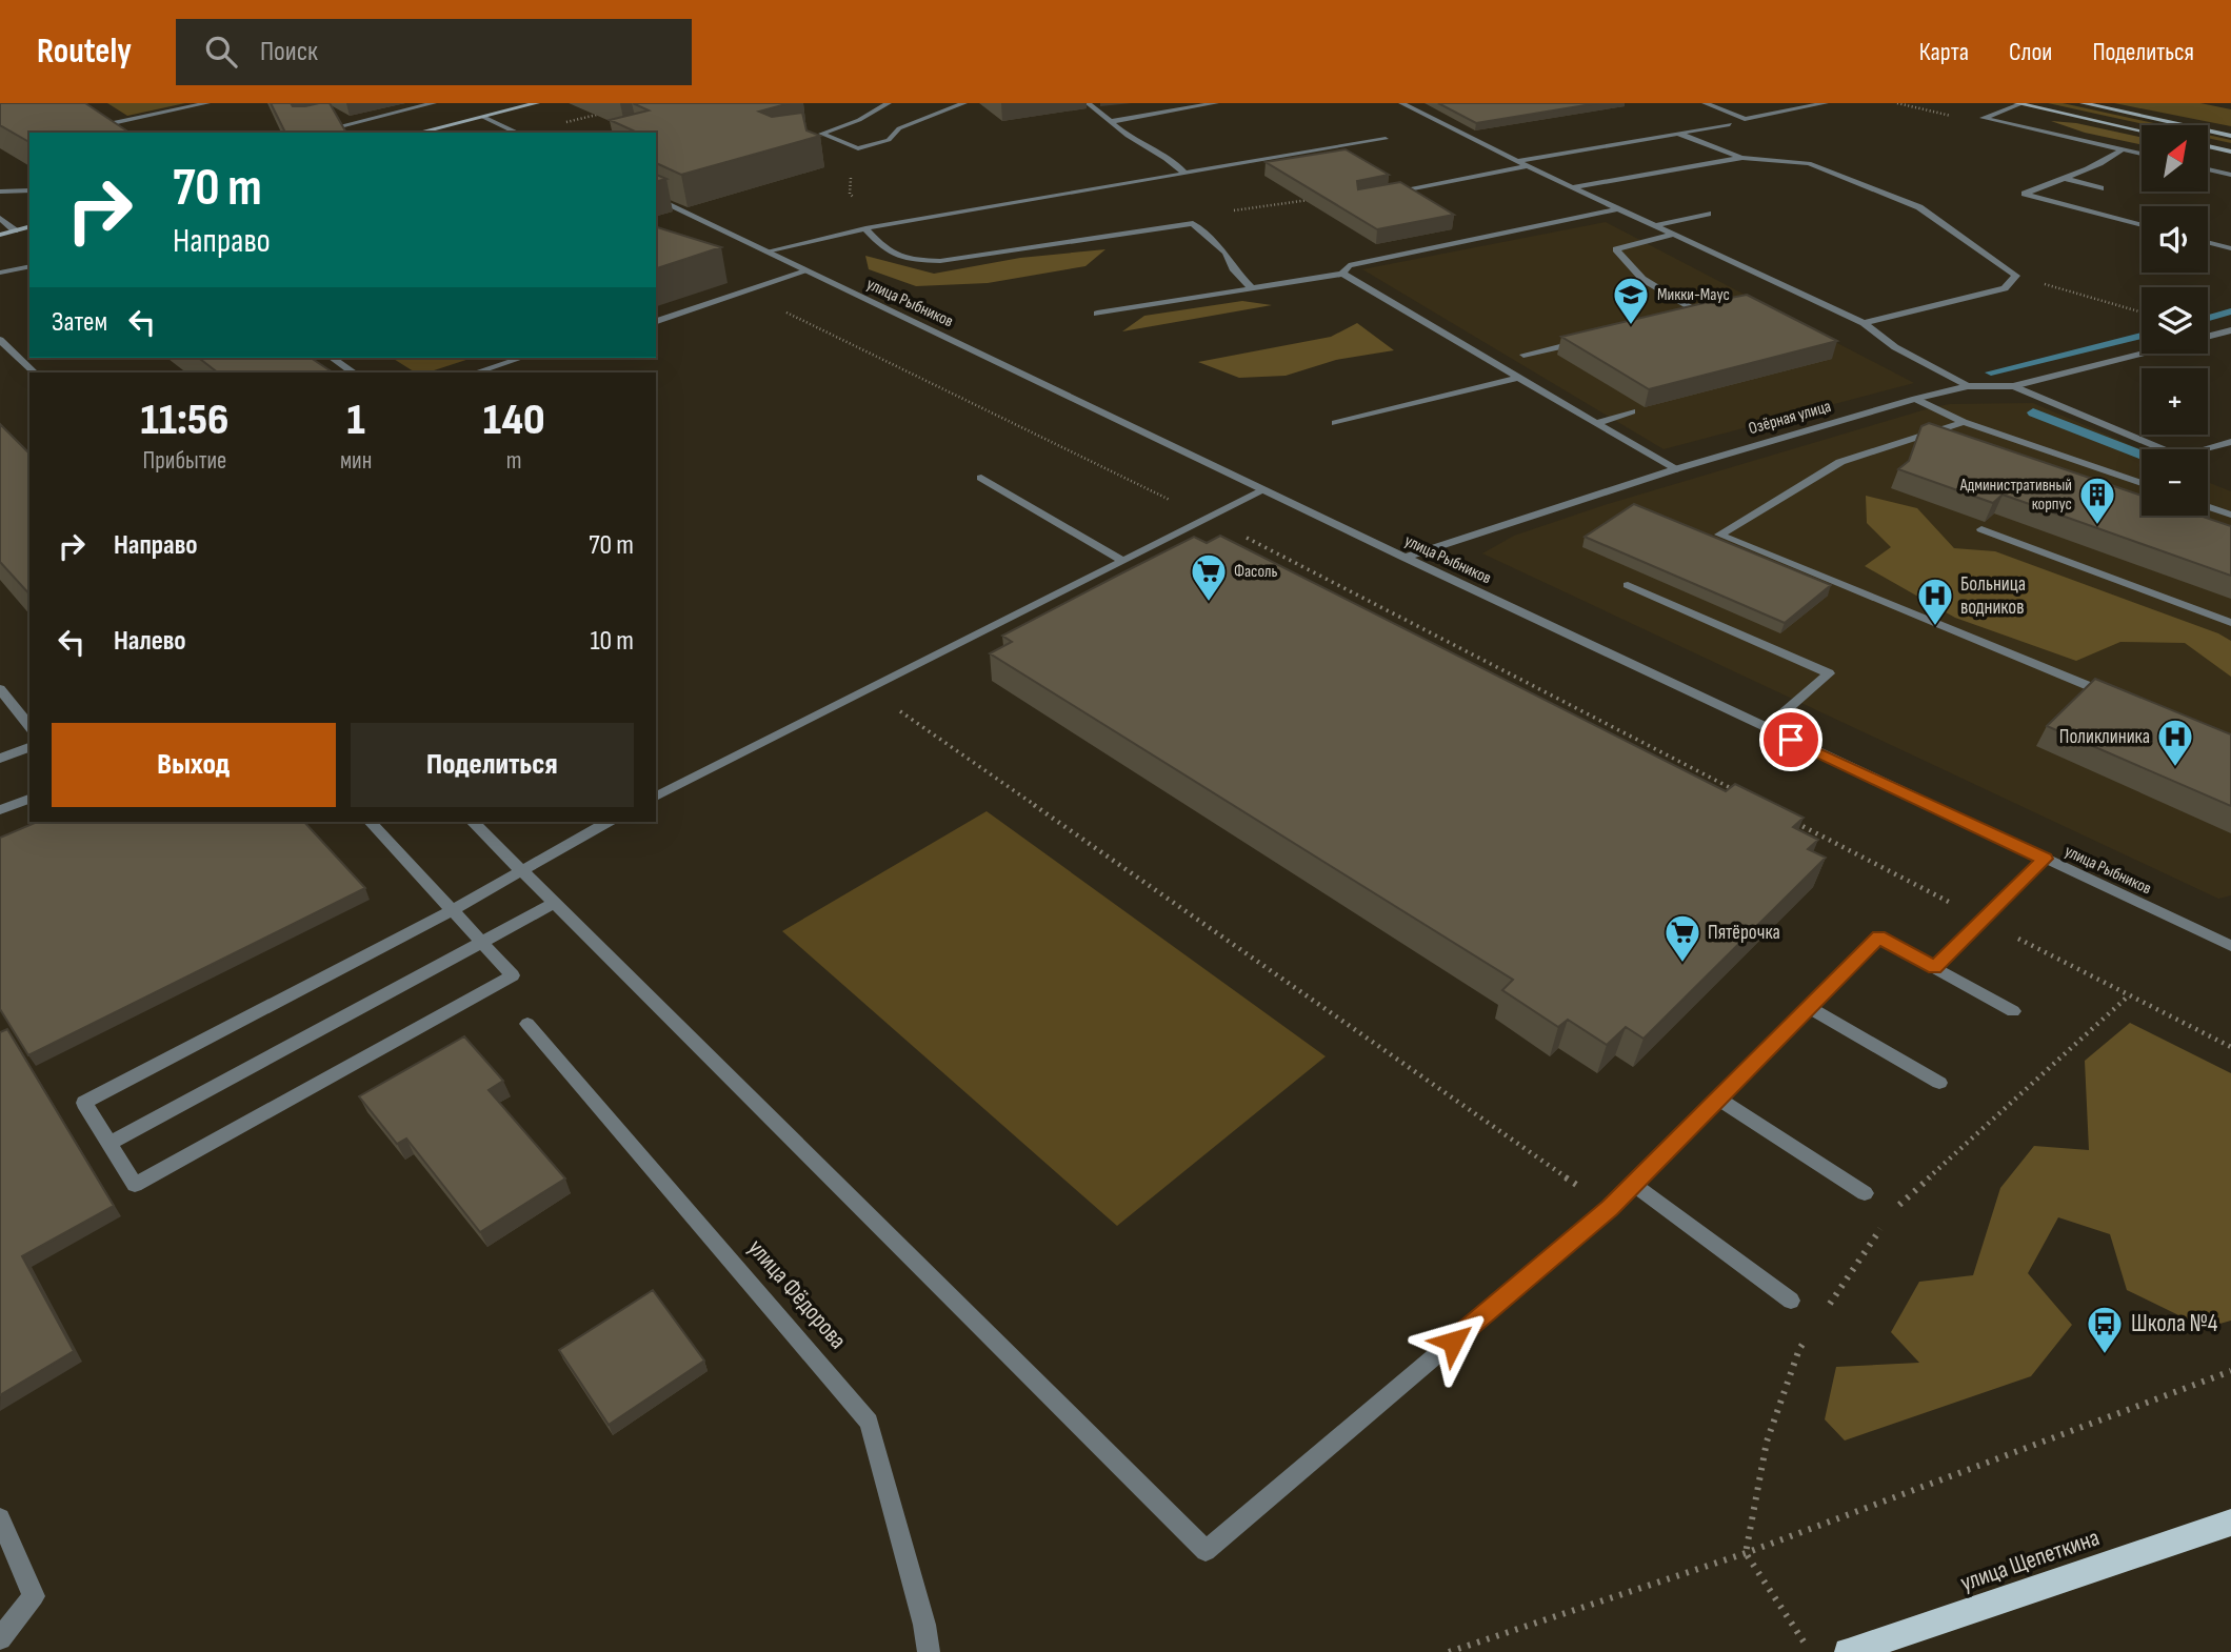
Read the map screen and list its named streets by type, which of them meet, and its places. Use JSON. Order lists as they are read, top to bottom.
{
  "streets": {
    "main road": ["улица Щепеткина"],
    "street": ["улица Рыбников", "Озёрная улица", "улица Фёдорова"]
  },
  "crossings": [
    ["улица Рыбников", "Озёрная улица"]
  ],
  "places": {
    "school or university": ["Микки-Маус"],
    "building": ["Административный корпус"],
    "supermarket": ["Фасоль", "Пятёрочка"],
    "hospital": ["Больница водников", "Поликлиника"],
    "bus stop": ["Школа №4"]
  },
  "north": "top right",
  "page": {
    "header": "Routely",
    "search": "Поиск",
    "nav": ["Карта", "Слои", "Поделиться"],
    "map_buttons": ["+", "−"],
    "turn": ["70 m", "Направо"],
    "then": "Затем",
    "eta": [
      "11:56",
      "Прибытие",
      "1",
      "мин",
      "140",
      "m"
    ],
    "list": [
      {
        "name": "Направо",
        "value": "70 m"
      },
      {
        "name": "Налево",
        "value": "10 m"
      }
    ],
    "buttons": ["Выход", "Поделиться"]
  }
}
